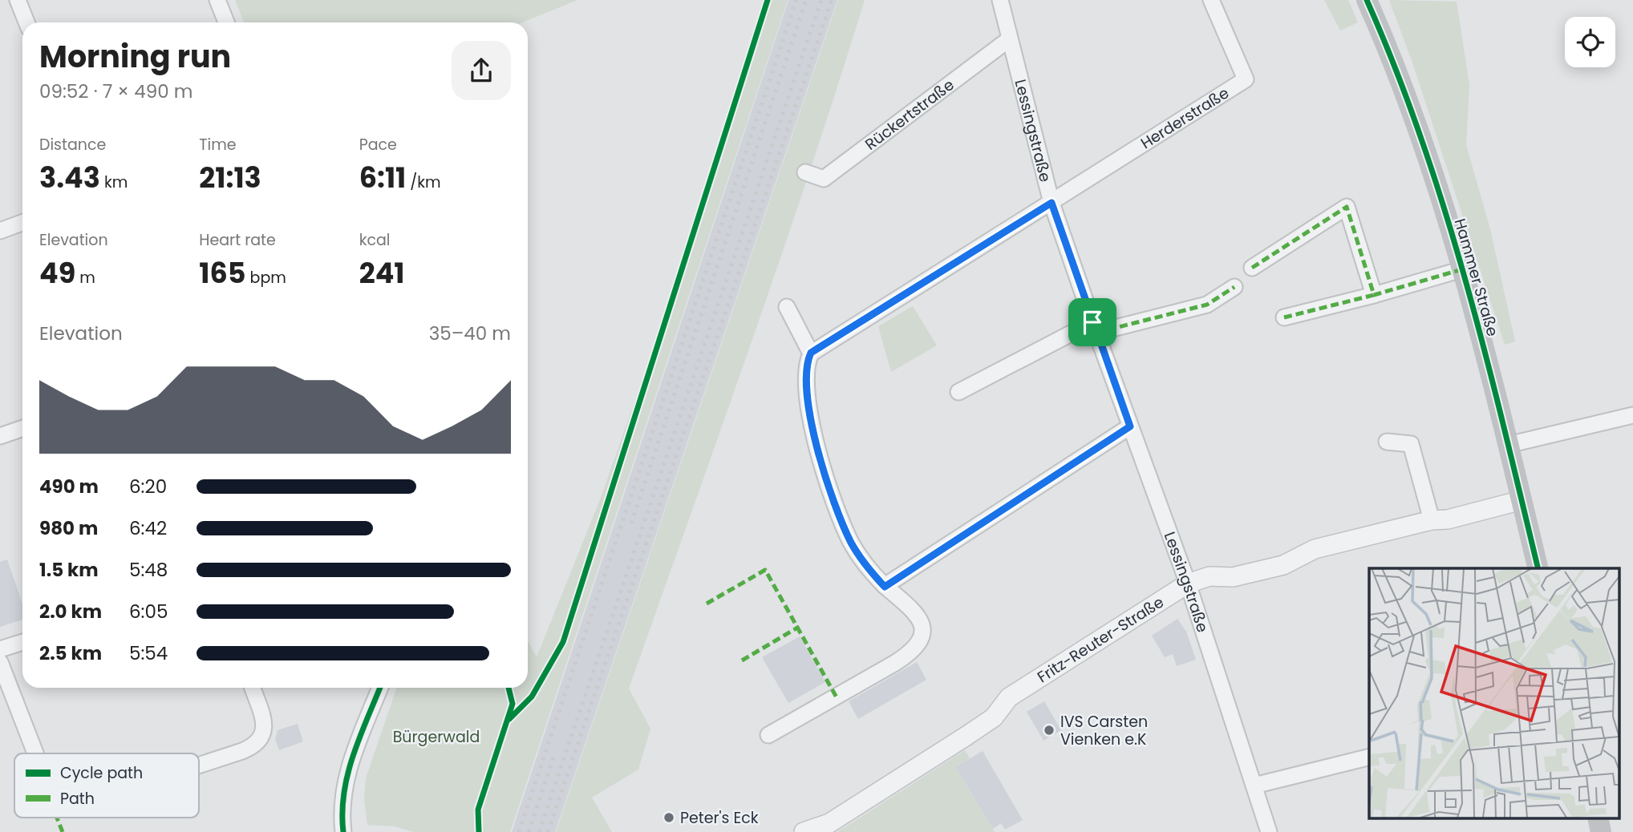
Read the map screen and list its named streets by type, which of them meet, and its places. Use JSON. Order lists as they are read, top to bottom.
{
  "streets": {
    "main road": ["Hammer Straße"],
    "street": [
      "Rückertstraße",
      "Herderstraße",
      "Lessingstraße",
      "Fritz-Reuter-Straße"
    ]
  },
  "crossings": [
    ["Rückertstraße", "Lessingstraße"],
    ["Herderstraße", "Lessingstraße"],
    ["Lessingstraße", "Fritz-Reuter-Straße"],
    ["Hammer Straße", "Fritz-Reuter-Straße"]
  ],
  "parks": ["Bürgerwald"],
  "places": ["IVS Carsten Vienken e.K", "Peter's Eck"],
  "legend": ["Cycle path", "Path"],
  "page": {
    "heading": ["Morning run", "09:52 · 7 × 490 m"],
    "stats": [
      ["Distance", "3.43 km"],
      ["Time", "21:13"],
      ["Pace", "6:11 /km"],
      ["Elevation", "49 m"],
      ["Heart rate", "165 bpm"],
      ["kcal", "241"]
    ],
    "chart": ["Elevation", "35–40 m"],
    "list": [
      {
        "name": "490 m",
        "note": "6:20"
      },
      {
        "name": "980 m",
        "note": "6:42"
      },
      {
        "name": "1.5 km",
        "note": "5:48"
      },
      {
        "name": "2.0 km",
        "note": "6:05"
      },
      {
        "name": "2.5 km",
        "note": "5:54"
      }
    ]
  }
}
